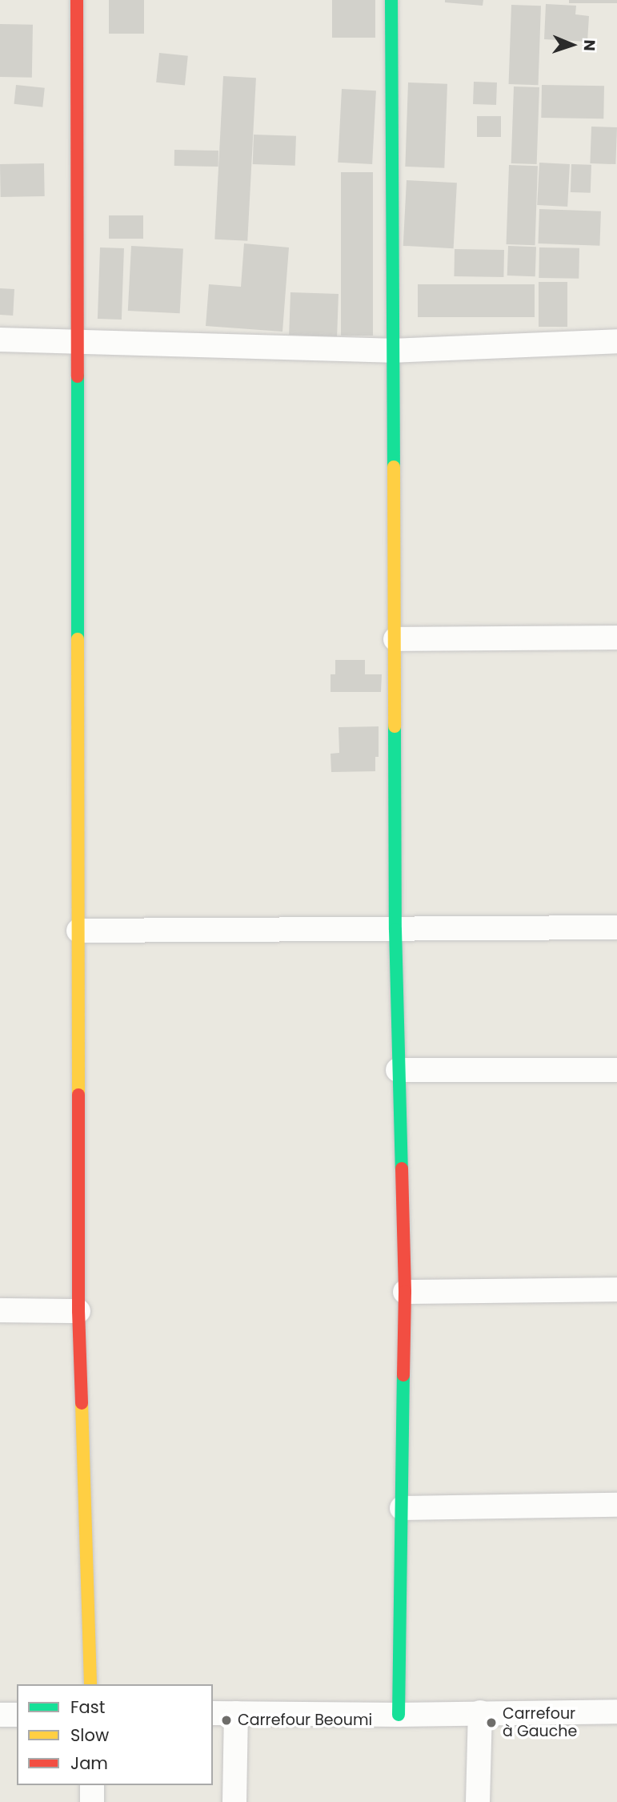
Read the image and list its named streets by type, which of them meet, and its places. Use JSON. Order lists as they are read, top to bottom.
{
  "places": ["Carrefour Beoumi", "Carrefour à Gauche"],
  "legend": ["Fast", "Slow", "Jam"],
  "north": "right"
}
